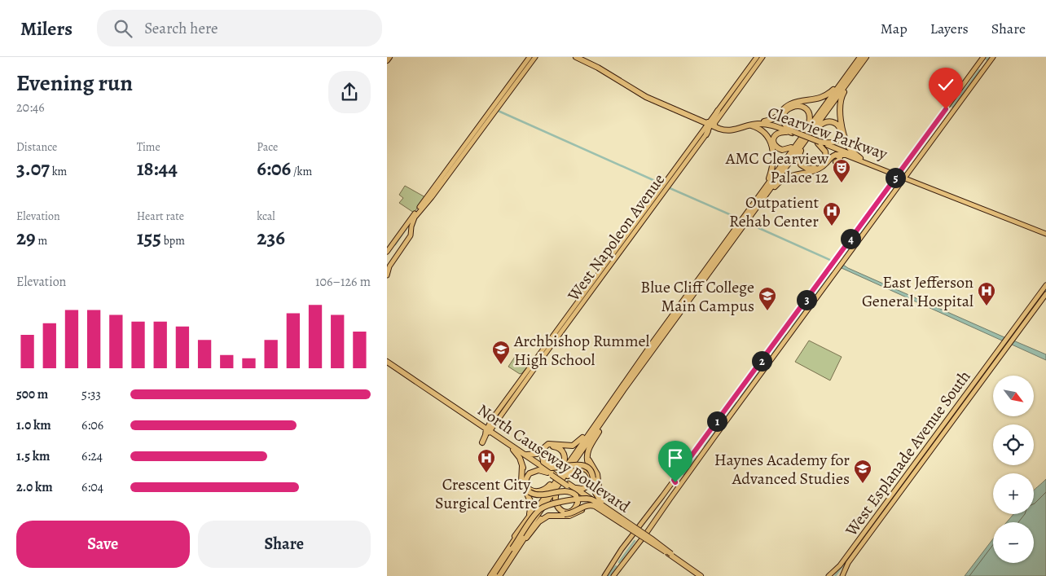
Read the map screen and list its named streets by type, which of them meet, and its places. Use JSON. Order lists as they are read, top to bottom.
{
  "streets": {
    "highway": ["Clearview Parkway", "North Causeway Boulevard"],
    "main road": ["West Napoleon Avenue", "West Esplanade Avenue South"]
  },
  "crossings": [
    ["West Napoleon Avenue", "North Causeway Boulevard"]
  ],
  "places": {
    "theatre": ["AMC Clearview Palace 12"],
    "hospital": ["Outpatient Rehab Center", "East Jefferson General Hospital", "Crescent City Surgical Centre"],
    "school or university": ["Blue Cliff College Main Campus", "Archbishop Rummel High School", "Haynes Academy for Advanced Studies"]
  },
  "north": "bottom right",
  "page": {
    "header": "Milers",
    "search": "Search here",
    "nav": ["Map", "Layers", "Share"],
    "heading": ["Evening run", "20:46"],
    "stats": [
      ["Distance", "3.07 km"],
      ["Time", "18:44"],
      ["Pace", "6:06 /km"],
      ["Elevation", "29 m"],
      ["Heart rate", "155 bpm"],
      ["kcal", "236"]
    ],
    "pins": [
      "5",
      "4",
      "3",
      "2",
      "1"
    ],
    "chart": ["Elevation", "106–126 m"],
    "map_buttons": ["+", "−"],
    "list": [
      {
        "name": "500 m",
        "note": "5:33"
      },
      {
        "name": "1.0 km",
        "note": "6:06"
      },
      {
        "name": "1.5 km",
        "note": "6:24"
      },
      {
        "name": "2.0 km",
        "note": "6:04"
      }
    ],
    "buttons": ["Save", "Share"]
  }
}
